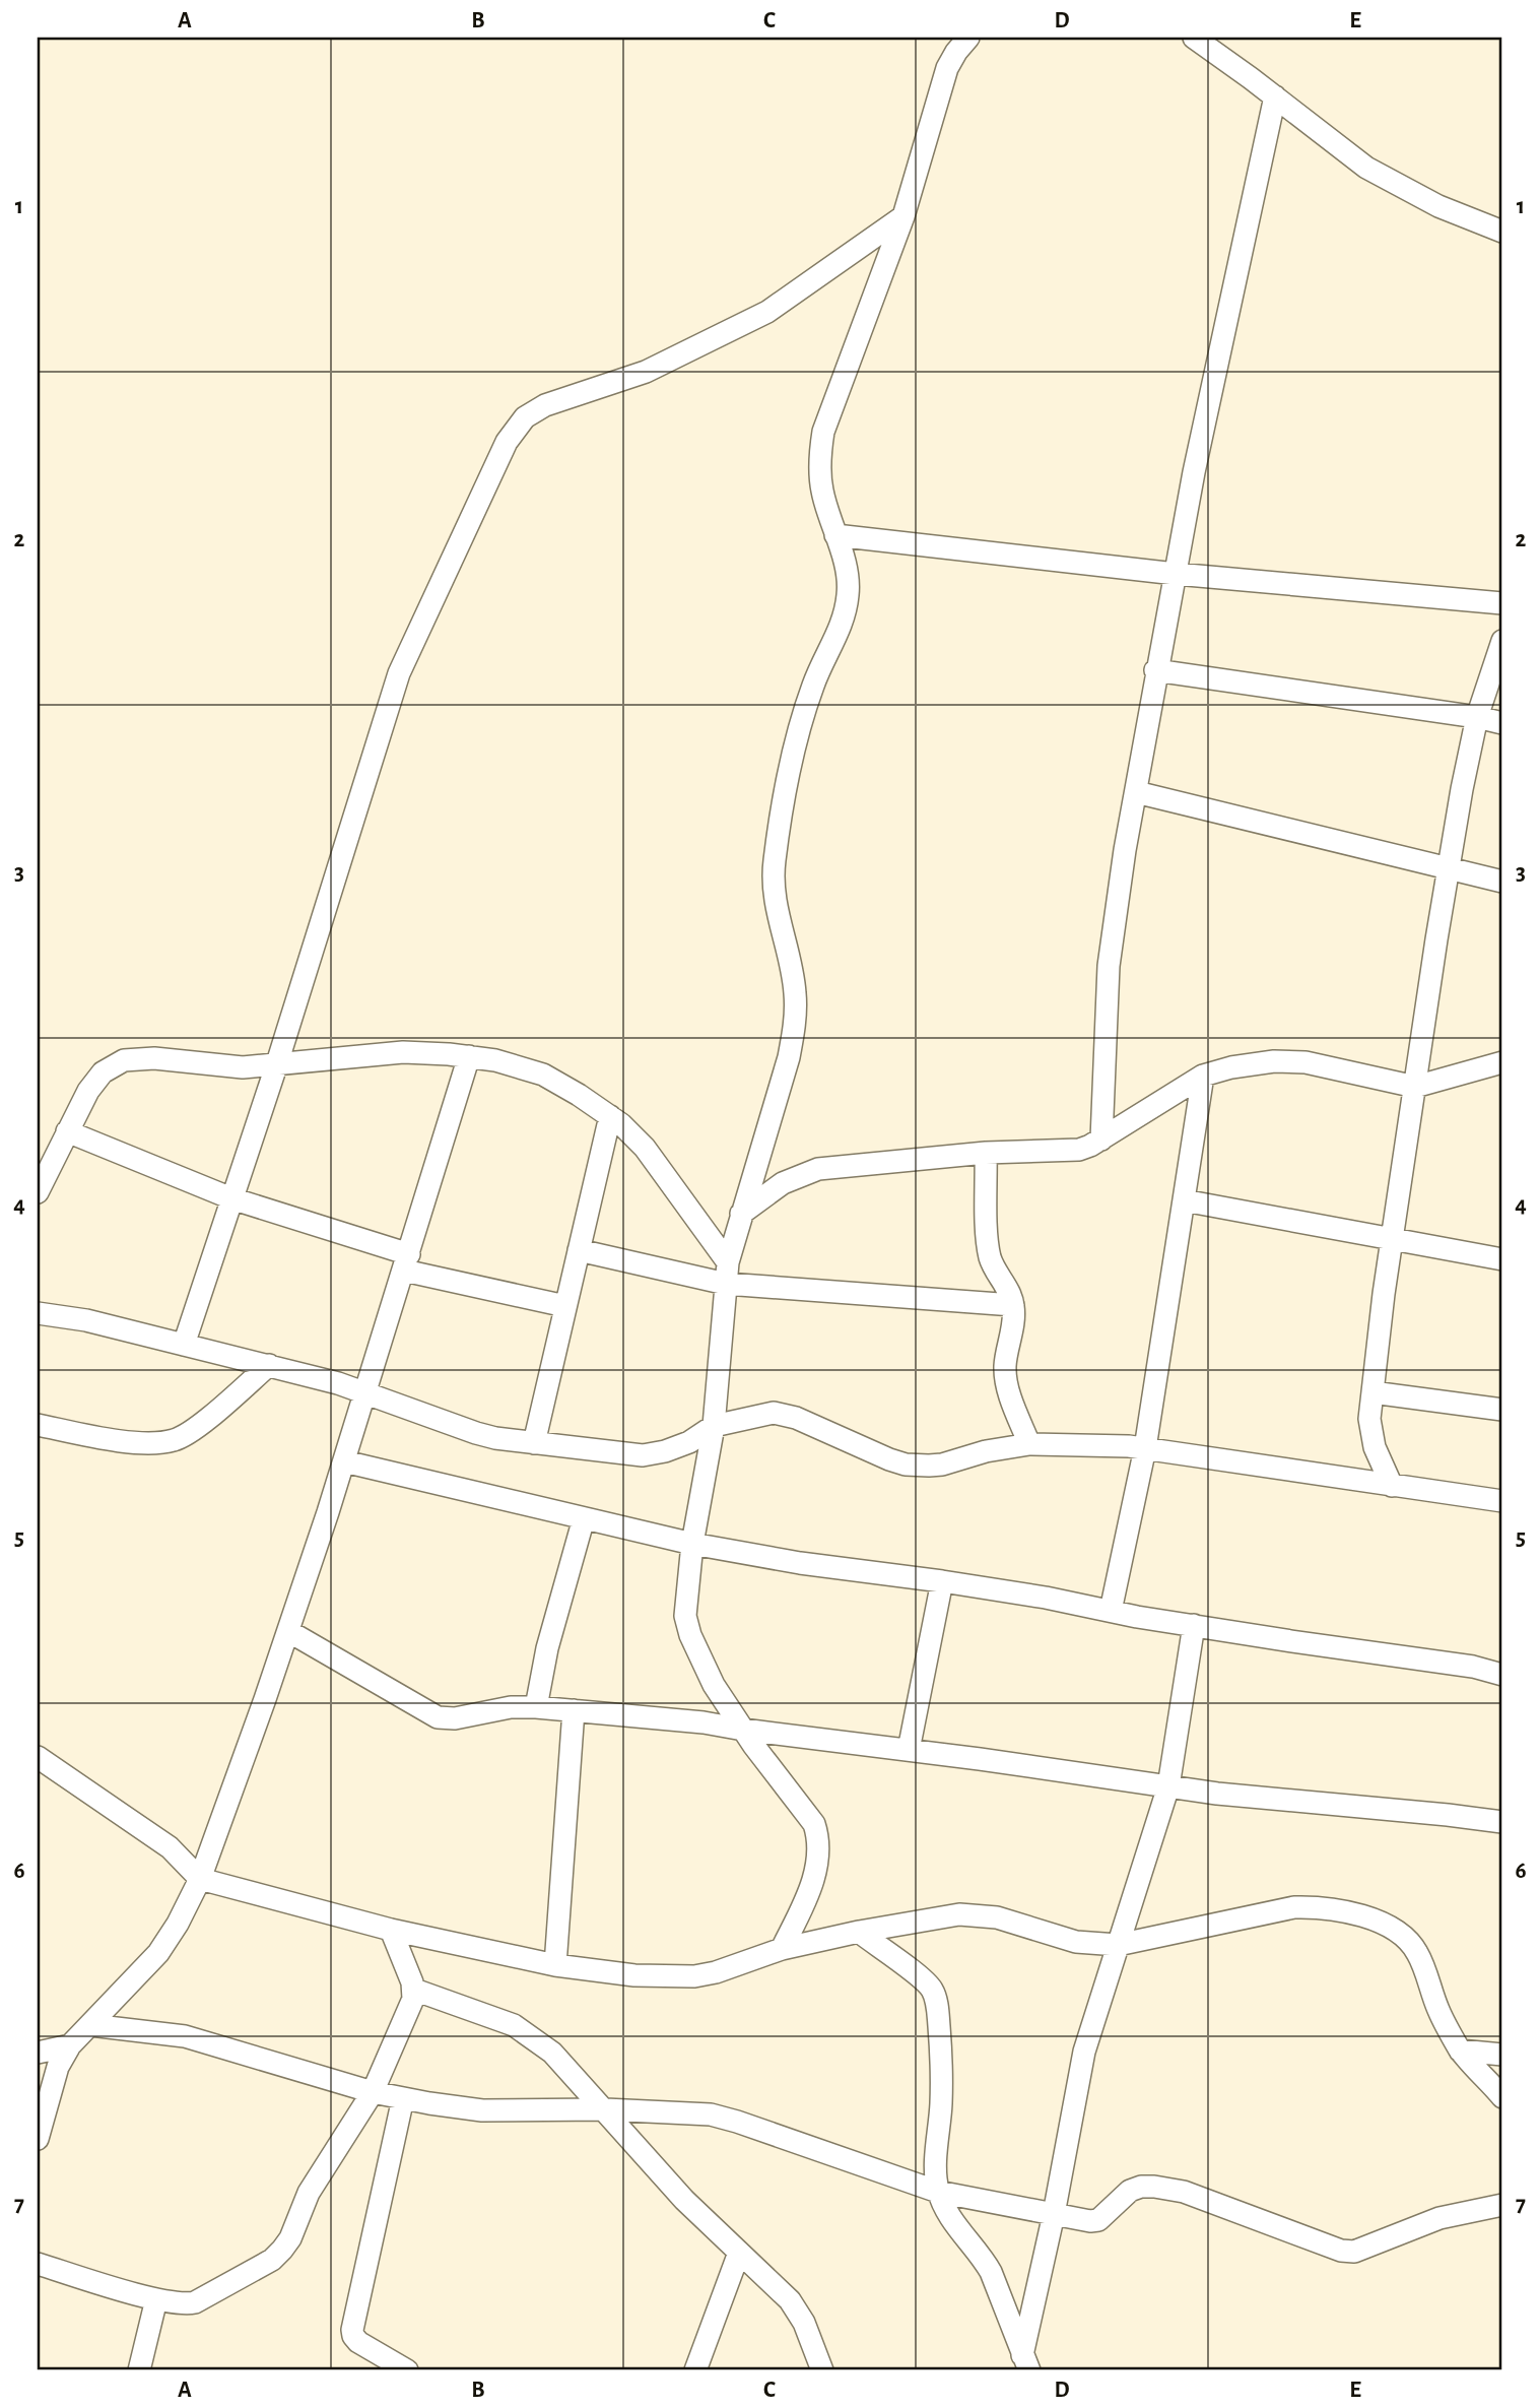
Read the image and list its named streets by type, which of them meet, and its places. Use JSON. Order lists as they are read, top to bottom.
{
  "grid": {
    "columns": [
      "A",
      "B",
      "C",
      "D",
      "E"
    ],
    "rows": [
      "1",
      "2",
      "3",
      "4",
      "5",
      "6",
      "7"
    ]
  }
}
